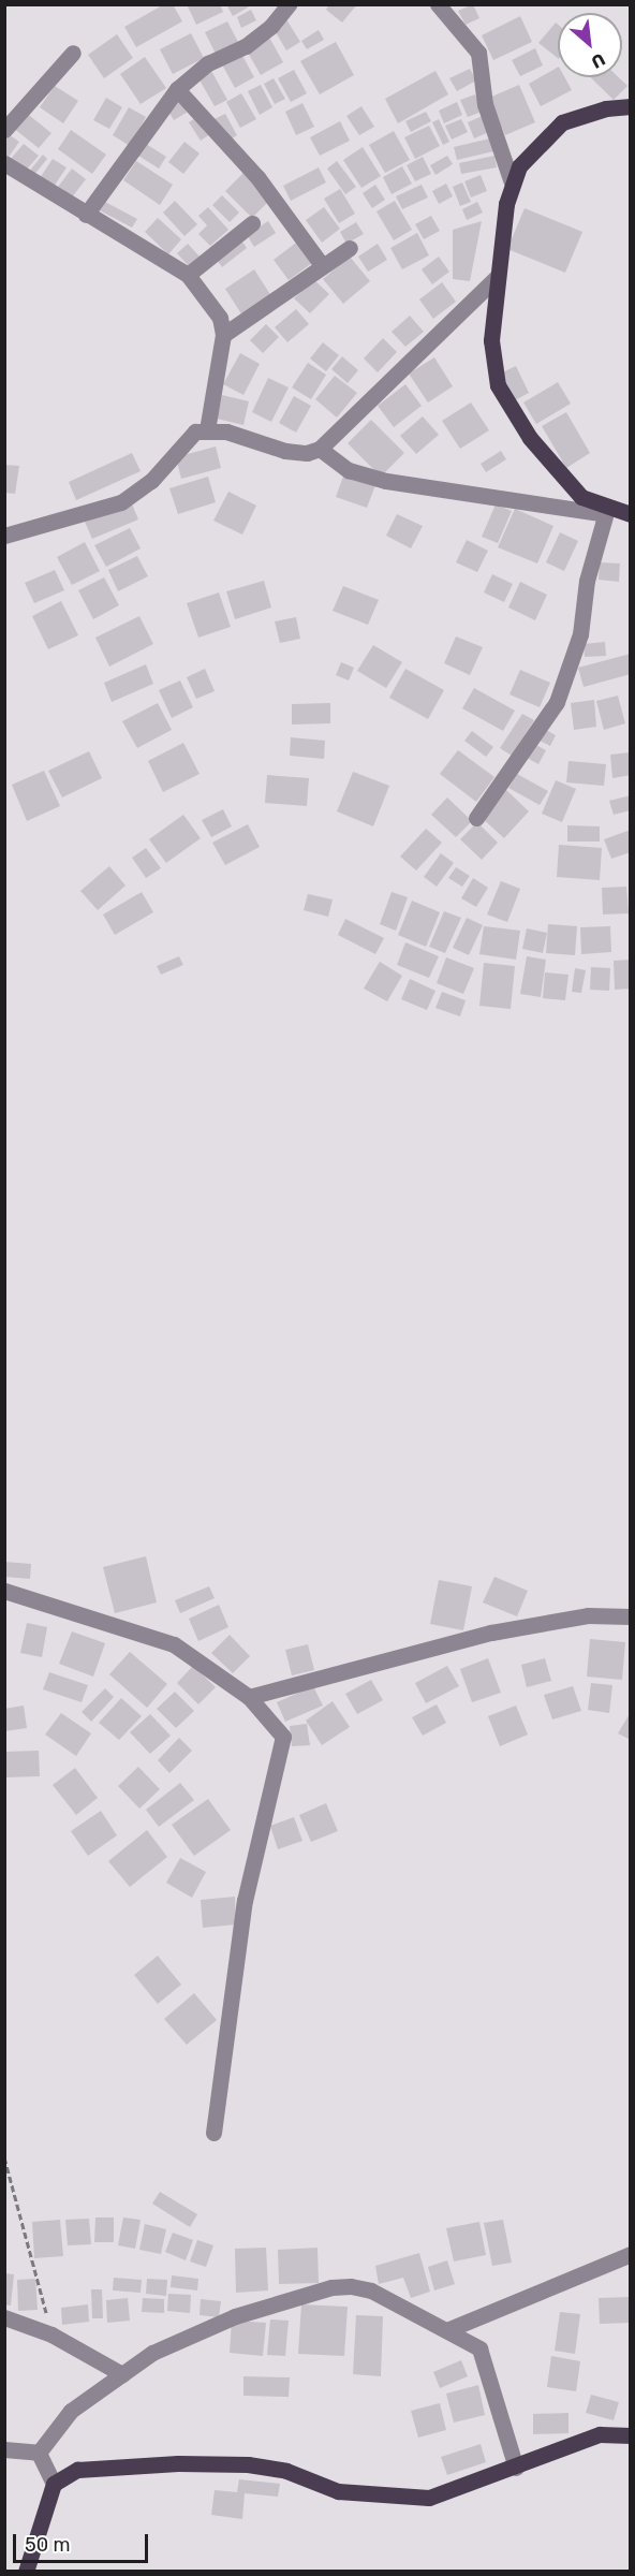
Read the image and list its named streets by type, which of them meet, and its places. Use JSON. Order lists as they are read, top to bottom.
{
  "scale_bar": "50 m",
  "north": "bottom right"
}
